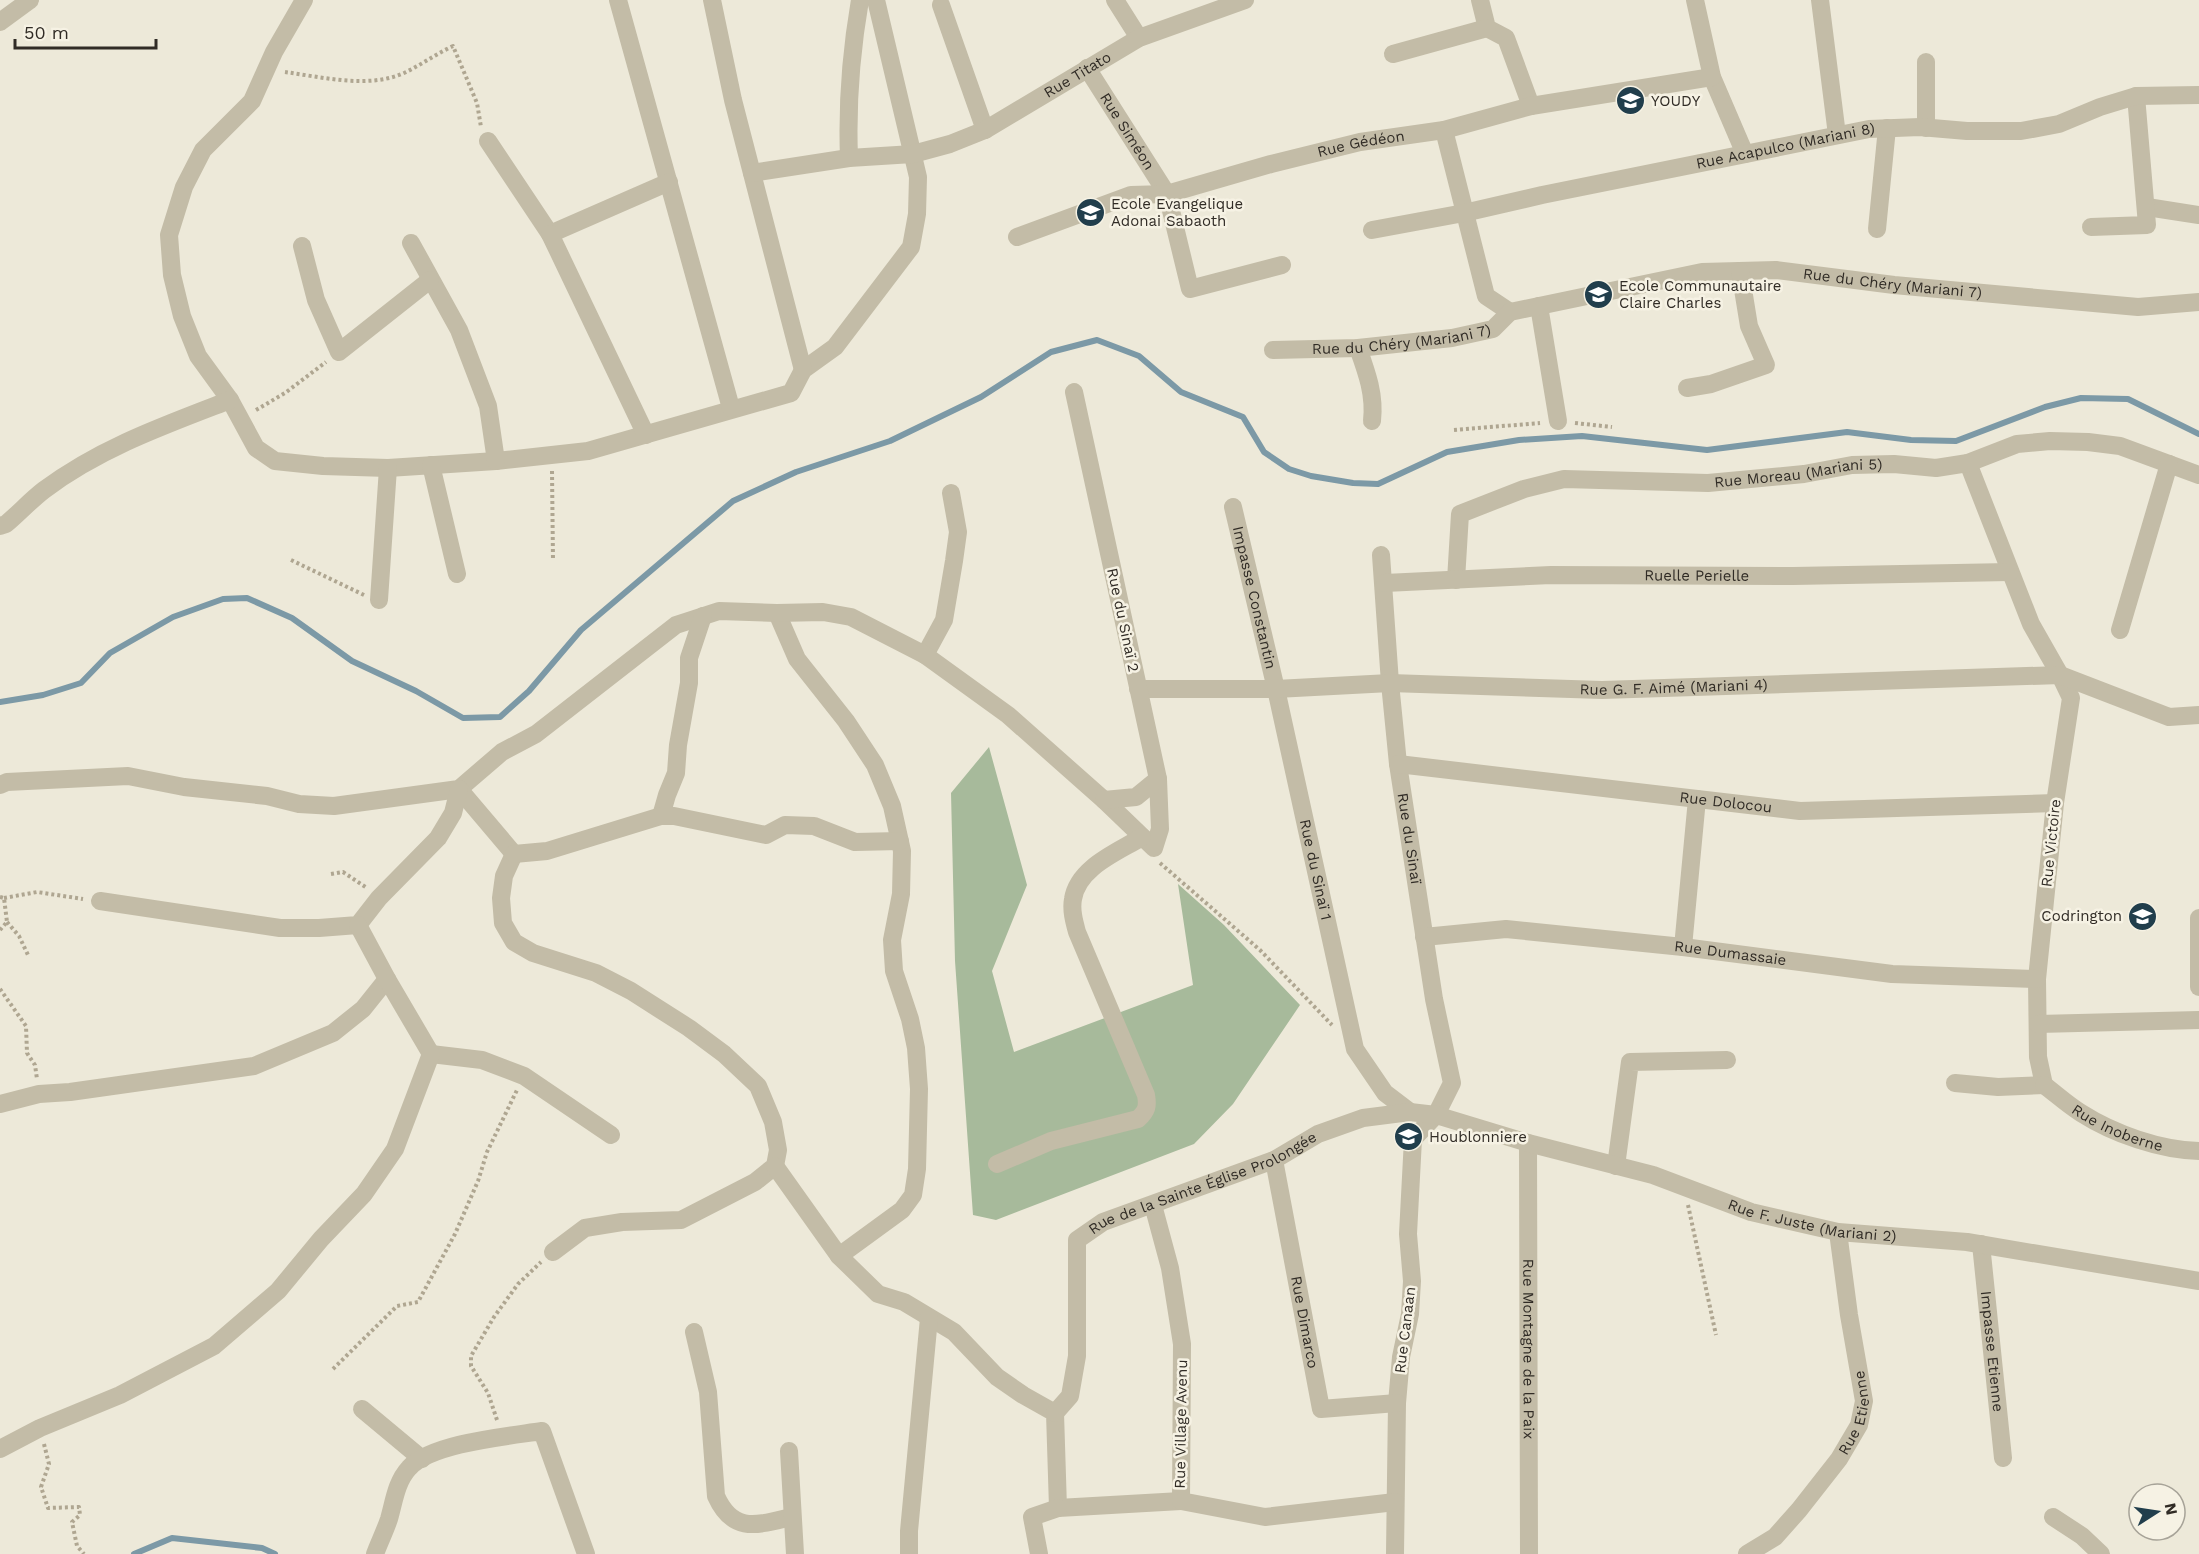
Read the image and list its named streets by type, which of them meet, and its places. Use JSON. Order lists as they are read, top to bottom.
{
  "streets": {
    "street": [
      "Rue Titato",
      "Rue Siméon",
      "Rue Gédéon",
      "Rue Acapulco (Mariani 8)",
      "Rue du Chéry (Mariani 7)",
      "Rue Moreau (Mariani 5)",
      "Ruelle Perielle",
      "Impasse Constantin",
      "Rue du Sinaï 2",
      "Rue G. F. Aimé (Mariani 4)",
      "Rue Dolocou",
      "Rue du Sinaï",
      "Rue Victoire",
      "Rue du Sinaï 1",
      "Rue Dumassaie",
      "Rue Inoberne",
      "Rue de la Sainte Église Prolongée",
      "Rue F. Juste (Mariani 2)",
      "Rue Dimarco",
      "Rue Canaan",
      "Rue Montagne de la Paix",
      "Impasse Etienne",
      "Rue Etienne",
      "Rue Village Avenu"
    ]
  },
  "crossings": [
    ["Rue Titato", "Rue Siméon"],
    ["Rue Siméon", "Rue Gédéon"],
    ["Rue Moreau (Mariani 5)", "Ruelle Perielle"],
    ["Rue Moreau (Mariani 5)", "Rue Victoire"],
    ["Ruelle Perielle", "Rue du Sinaï"],
    ["Ruelle Perielle", "Rue Victoire"],
    ["Impasse Constantin", "Rue G. F. Aimé (Mariani 4)"],
    ["Impasse Constantin", "Rue du Sinaï 1"],
    ["Rue du Sinaï 2", "Rue G. F. Aimé (Mariani 4)"],
    ["Rue G. F. Aimé (Mariani 4)", "Rue du Sinaï"],
    ["Rue G. F. Aimé (Mariani 4)", "Rue Victoire"],
    ["Rue G. F. Aimé (Mariani 4)", "Rue du Sinaï 1"],
    ["Rue Dolocou", "Rue du Sinaï"],
    ["Rue Dolocou", "Rue Victoire"],
    ["Rue du Sinaï", "Rue Dumassaie"],
    ["Rue du Sinaï", "Rue de la Sainte Église Prolongée"],
    ["Rue du Sinaï", "Rue F. Juste (Mariani 2)"],
    ["Rue du Sinaï", "Rue Canaan"],
    ["Rue Victoire", "Rue Dumassaie"],
    ["Rue Victoire", "Rue Inoberne"],
    ["Rue de la Sainte Église Prolongée", "Rue F. Juste (Mariani 2)"],
    ["Rue de la Sainte Église Prolongée", "Rue Dimarco"],
    ["Rue de la Sainte Église Prolongée", "Rue Canaan"],
    ["Rue de la Sainte Église Prolongée", "Rue Village Avenu"],
    ["Rue F. Juste (Mariani 2)", "Rue Canaan"],
    ["Rue F. Juste (Mariani 2)", "Rue Montagne de la Paix"],
    ["Rue F. Juste (Mariani 2)", "Impasse Etienne"],
    ["Rue F. Juste (Mariani 2)", "Rue Etienne"],
    ["Rue Dimarco", "Rue Canaan"],
    ["Rue Canaan", "Rue Village Avenu"]
  ],
  "places": {
    "school or university": [
      "YOUDY",
      "Ecole Evangelique Adonai Sabaoth",
      "Ecole Communautaire Claire Charles",
      "Codrington",
      "Houblonniere"
    ]
  },
  "scale_bar": "50 m",
  "north": "right"
}
